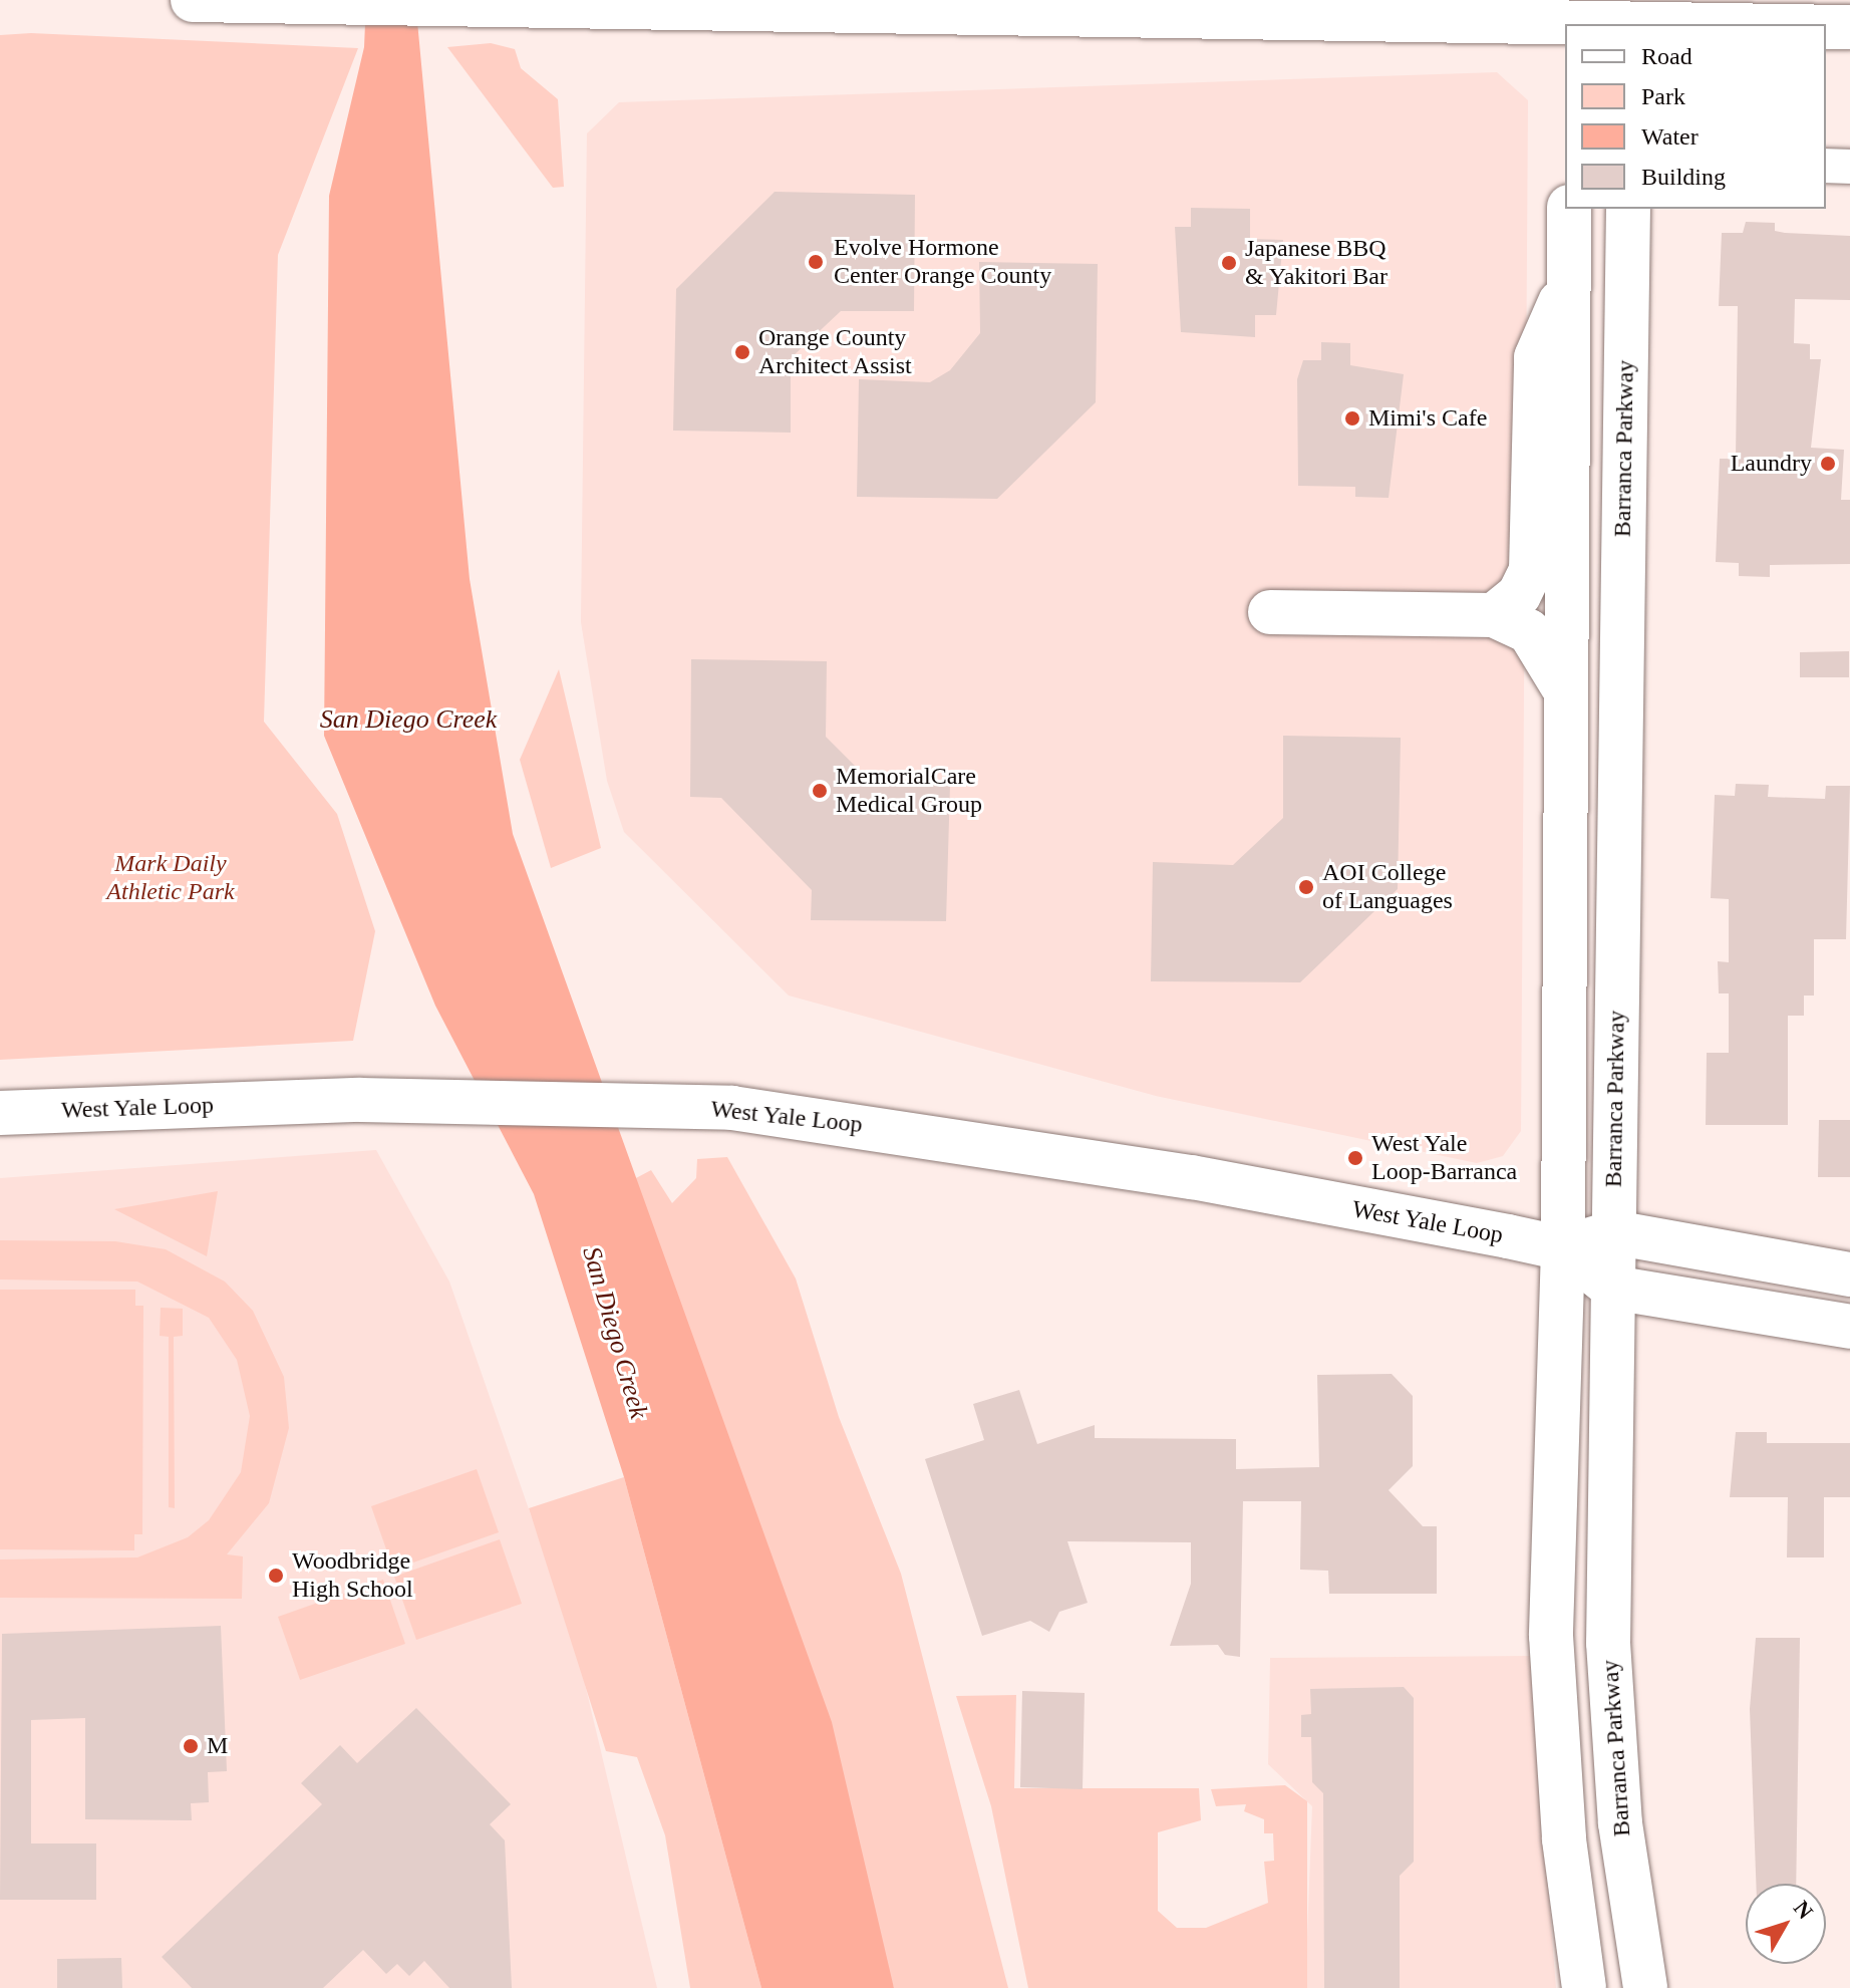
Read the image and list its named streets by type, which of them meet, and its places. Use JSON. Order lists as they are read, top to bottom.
{
  "streets": {
    "main road": ["Barranca Parkway", "West Yale Loop"]
  },
  "crossings": [
    ["Barranca Parkway", "West Yale Loop"]
  ],
  "water": ["San Diego Creek"],
  "parks": ["Mark Daily Athletic Park"],
  "places": [
    "Evolve Hormone Center Orange County",
    "Japanese BBQ & Yakitori Bar",
    "Orange County Architect Assist",
    "Mimi's Cafe",
    "Laundry",
    "MemorialCare Medical Group",
    "AOI College of Languages",
    "West Yale Loop-Barranca",
    "Woodbridge High School",
    "M"
  ],
  "legend": [
    "Road",
    "Park",
    "Water",
    "Building"
  ],
  "north": "top right"
}
